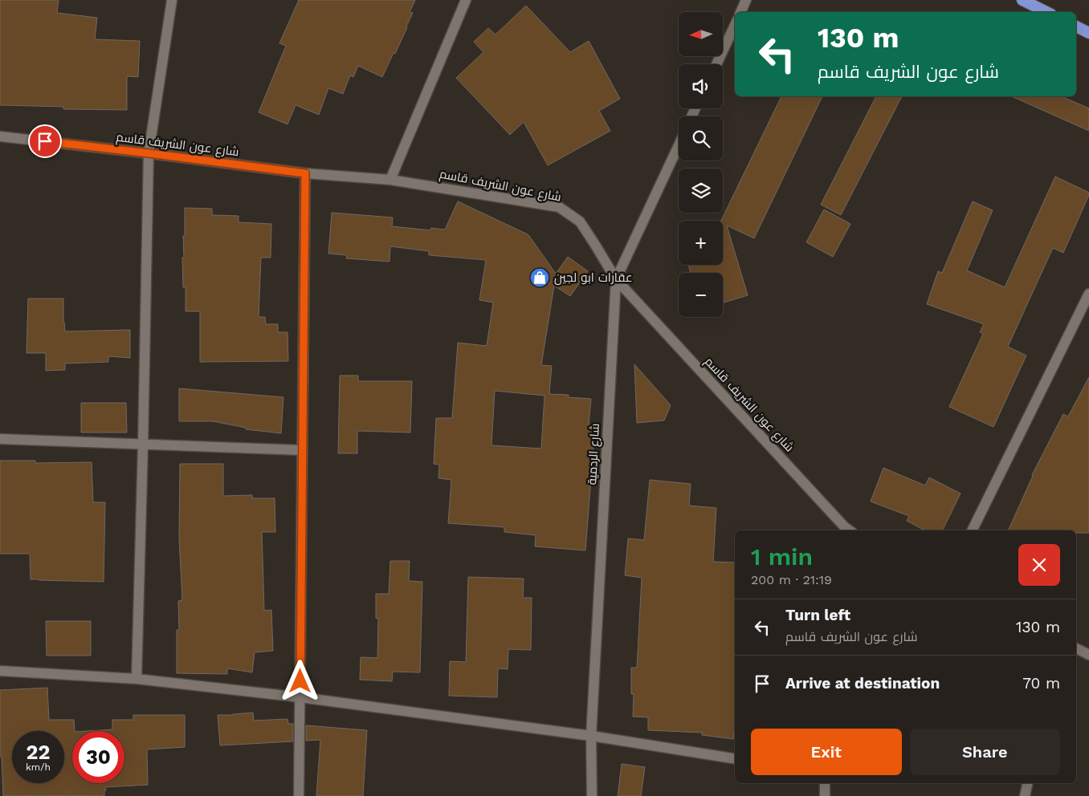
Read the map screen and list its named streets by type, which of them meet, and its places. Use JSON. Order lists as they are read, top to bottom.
{
  "streets": {
    "street": ["شارع عون الشريف قاسم", "شارع الردمية"]
  },
  "crossings": [
    ["شارع عون الشريف قاسم", "شارع الردمية"]
  ],
  "places": {
    "shop": ["عقارات ابو لجين"]
  },
  "north": "left",
  "page": {
    "map_buttons": ["+", "−"],
    "turn": ["130 m", "شارع عون الشريف قاسم"],
    "heading": ["1 min", "200 m · 21:19"],
    "list": [
      {
        "name": "Turn left",
        "note": "شارع عون الشريف قاسم",
        "value": "130 m"
      },
      {
        "name": "Arrive at destination",
        "value": "70 m"
      }
    ],
    "buttons": ["Exit", "Share"],
    "speed": "22 km/h",
    "limit": "30"
  }
}
